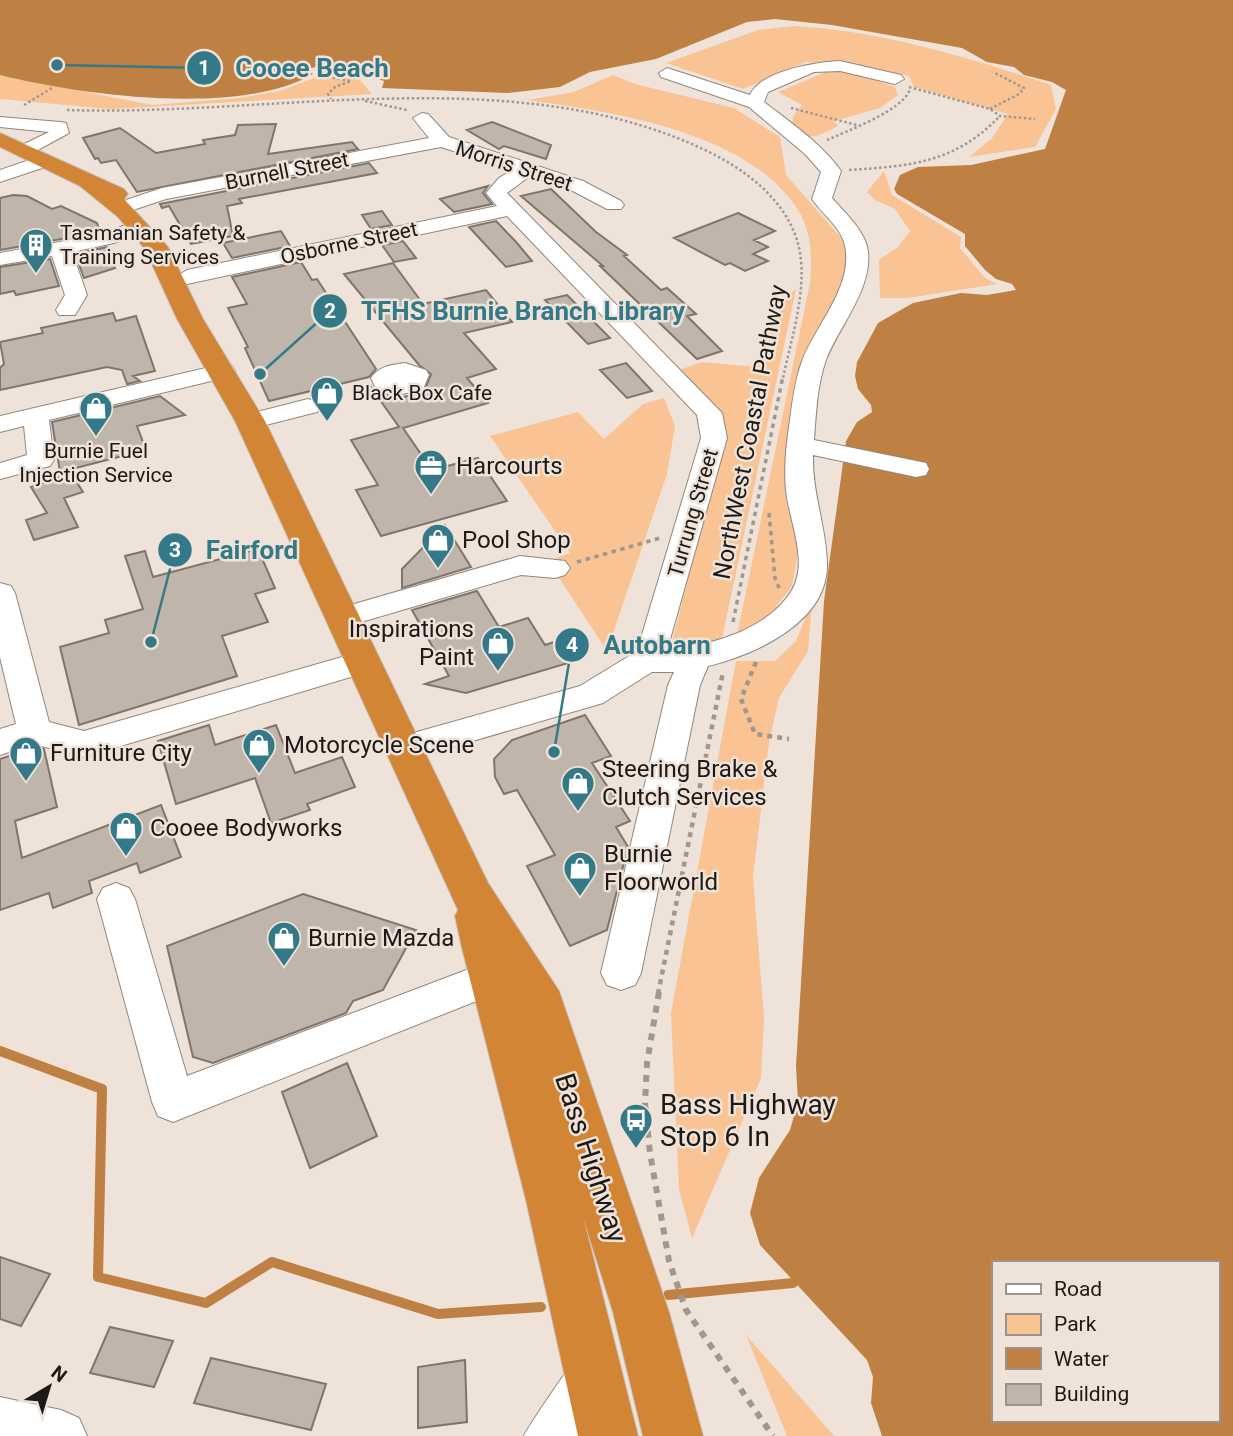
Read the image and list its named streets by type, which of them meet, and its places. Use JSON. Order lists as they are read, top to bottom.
{
  "streets": {
    "highway": ["Bass Highway"],
    "street": [
      "Morris Street",
      "Burnell Street",
      "Osborne Street",
      "Turrung Street"
    ],
    "path": ["NorthWest Coastal Pathway"]
  },
  "crossings": [
    ["Morris Street", "Burnell Street"],
    ["Burnell Street", "Bass Highway"],
    ["Osborne Street", "Turrung Street"],
    ["Osborne Street", "Bass Highway"]
  ],
  "places": {
    "other": [
      "Cooee Beach",
      "TFHS Burnie Branch Library",
      "Fairford",
      "Autobarn"
    ],
    "building": ["Tasmanian Safety & Training Services"],
    "shop": [
      "Black Box Cafe",
      "Burnie Fuel Injection Service",
      "Pool Shop",
      "Inspirations Paint",
      "Motorcycle Scene",
      "Furniture City",
      "Steering Brake & Clutch Services",
      "Cooee Bodyworks",
      "Burnie Floorworld",
      "Burnie Mazda"
    ],
    "office": ["Harcourts"],
    "bus stop": ["Bass Highway Stop 6 In"]
  },
  "legend": [
    "Road",
    "Park",
    "Water",
    "Building"
  ],
  "north": "top right"
}
